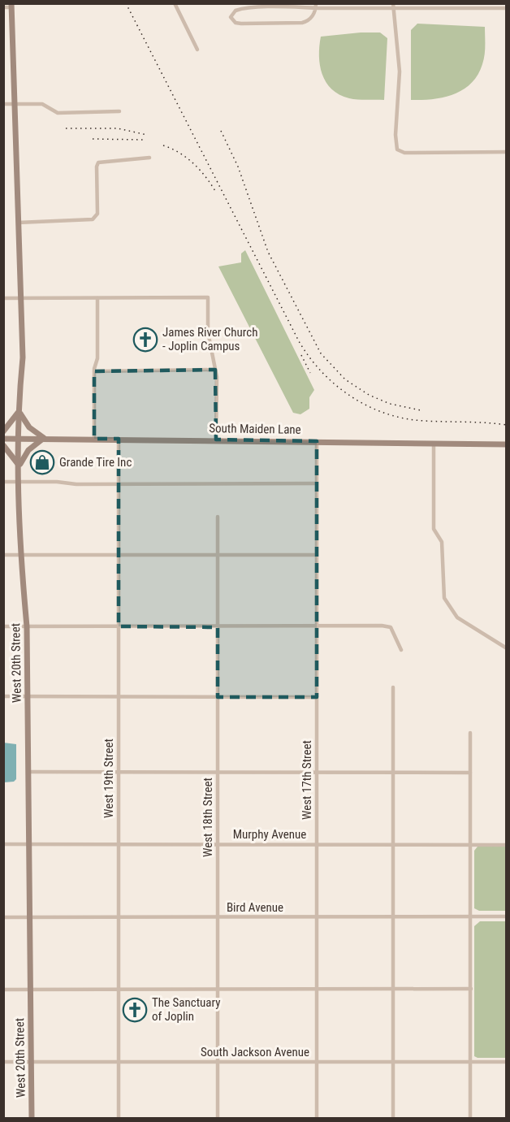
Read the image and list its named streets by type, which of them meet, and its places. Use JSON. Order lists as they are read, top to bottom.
{
  "streets": {
    "main road": ["South Maiden Lane", "West 20th Street"],
    "street": [
      "West 19th Street",
      "West 17th Street",
      "West 18th Street",
      "Murphy Avenue",
      "Bird Avenue",
      "South Jackson Avenue"
    ]
  },
  "crossings": [
    ["South Maiden Lane", "West 20th Street"],
    ["South Maiden Lane", "West 19th Street"],
    ["South Maiden Lane", "West 17th Street"],
    ["West 20th Street", "Murphy Avenue"],
    ["West 20th Street", "Bird Avenue"],
    ["West 20th Street", "South Jackson Avenue"],
    ["West 19th Street", "Murphy Avenue"],
    ["West 19th Street", "Bird Avenue"],
    ["West 19th Street", "South Jackson Avenue"],
    ["West 17th Street", "Murphy Avenue"],
    ["West 17th Street", "Bird Avenue"],
    ["West 17th Street", "South Jackson Avenue"],
    ["West 18th Street", "Murphy Avenue"],
    ["West 18th Street", "Bird Avenue"],
    ["West 18th Street", "South Jackson Avenue"]
  ],
  "places": {
    "church": ["James River Church - Joplin Campus", "The Sanctuary of Joplin"],
    "shop": ["Grande Tire Inc"]
  }
}
